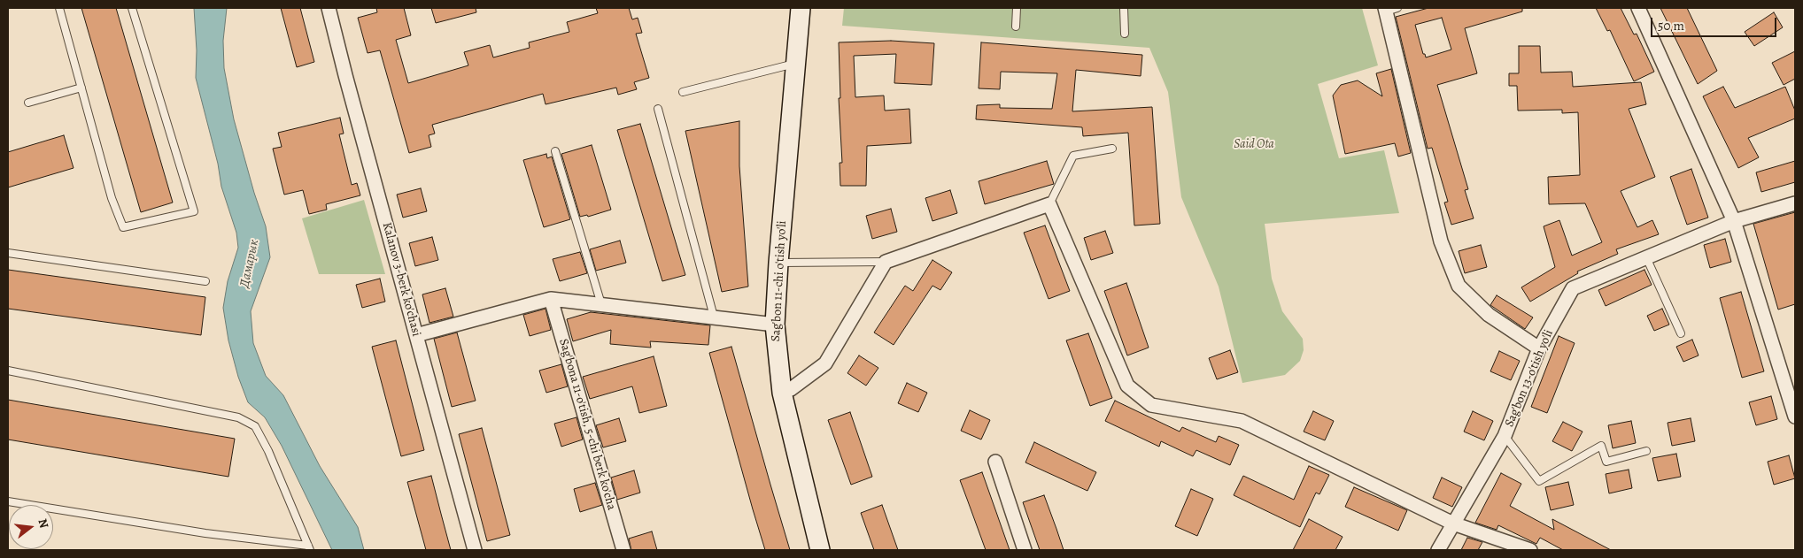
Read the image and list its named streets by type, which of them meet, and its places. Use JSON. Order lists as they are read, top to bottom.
{
  "streets": {
    "main road": ["Sag'bon 11-chi o'tish yo'li"],
    "street": ["Kalanov 3-berk ko'chasi", "Sag'bon 13-o'tish yo'li", "Sag'bona 11-o'tish, 5-chi berk ko'cha"]
  },
  "water": ["Дамарык"],
  "parks": ["Said Ota"],
  "scale_bar": "50 m",
  "north": "right"
}
